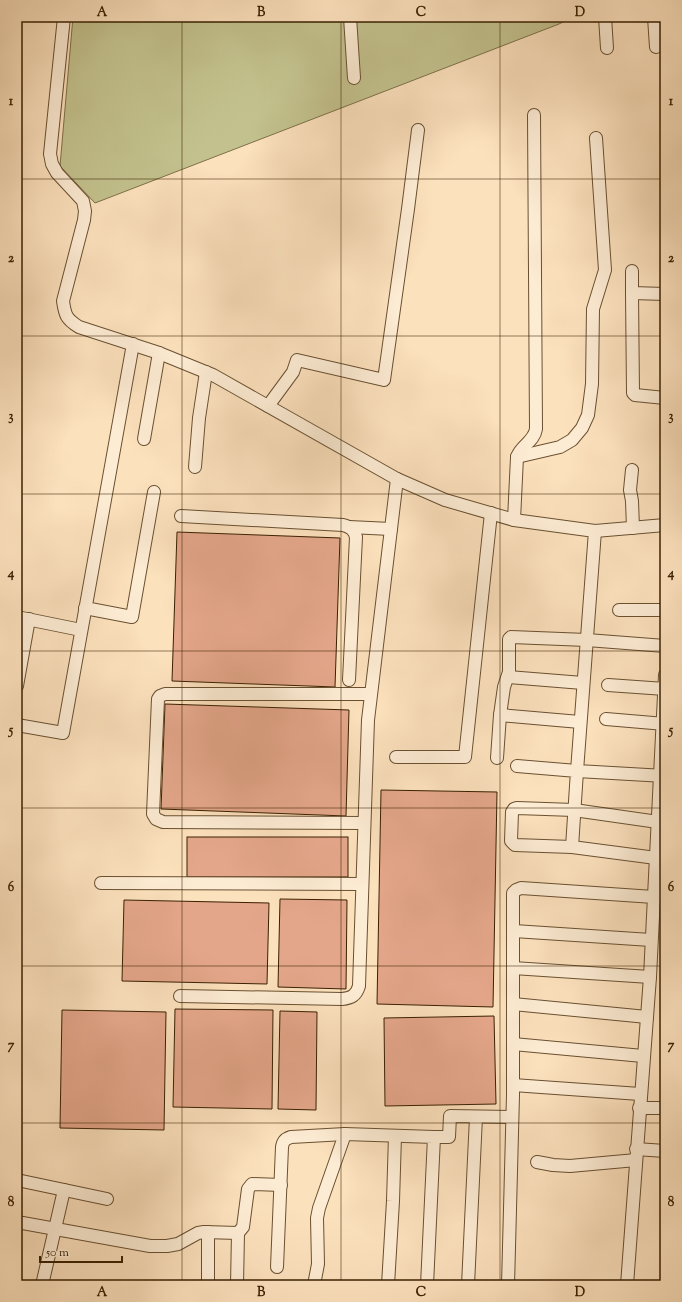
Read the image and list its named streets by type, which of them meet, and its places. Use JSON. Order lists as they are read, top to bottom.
{
  "scale_bar": "50 m",
  "grid": {
    "columns": [
      "A",
      "B",
      "C",
      "D"
    ],
    "rows": [
      "1",
      "2",
      "3",
      "4",
      "5",
      "6",
      "7",
      "8"
    ]
  }
}
